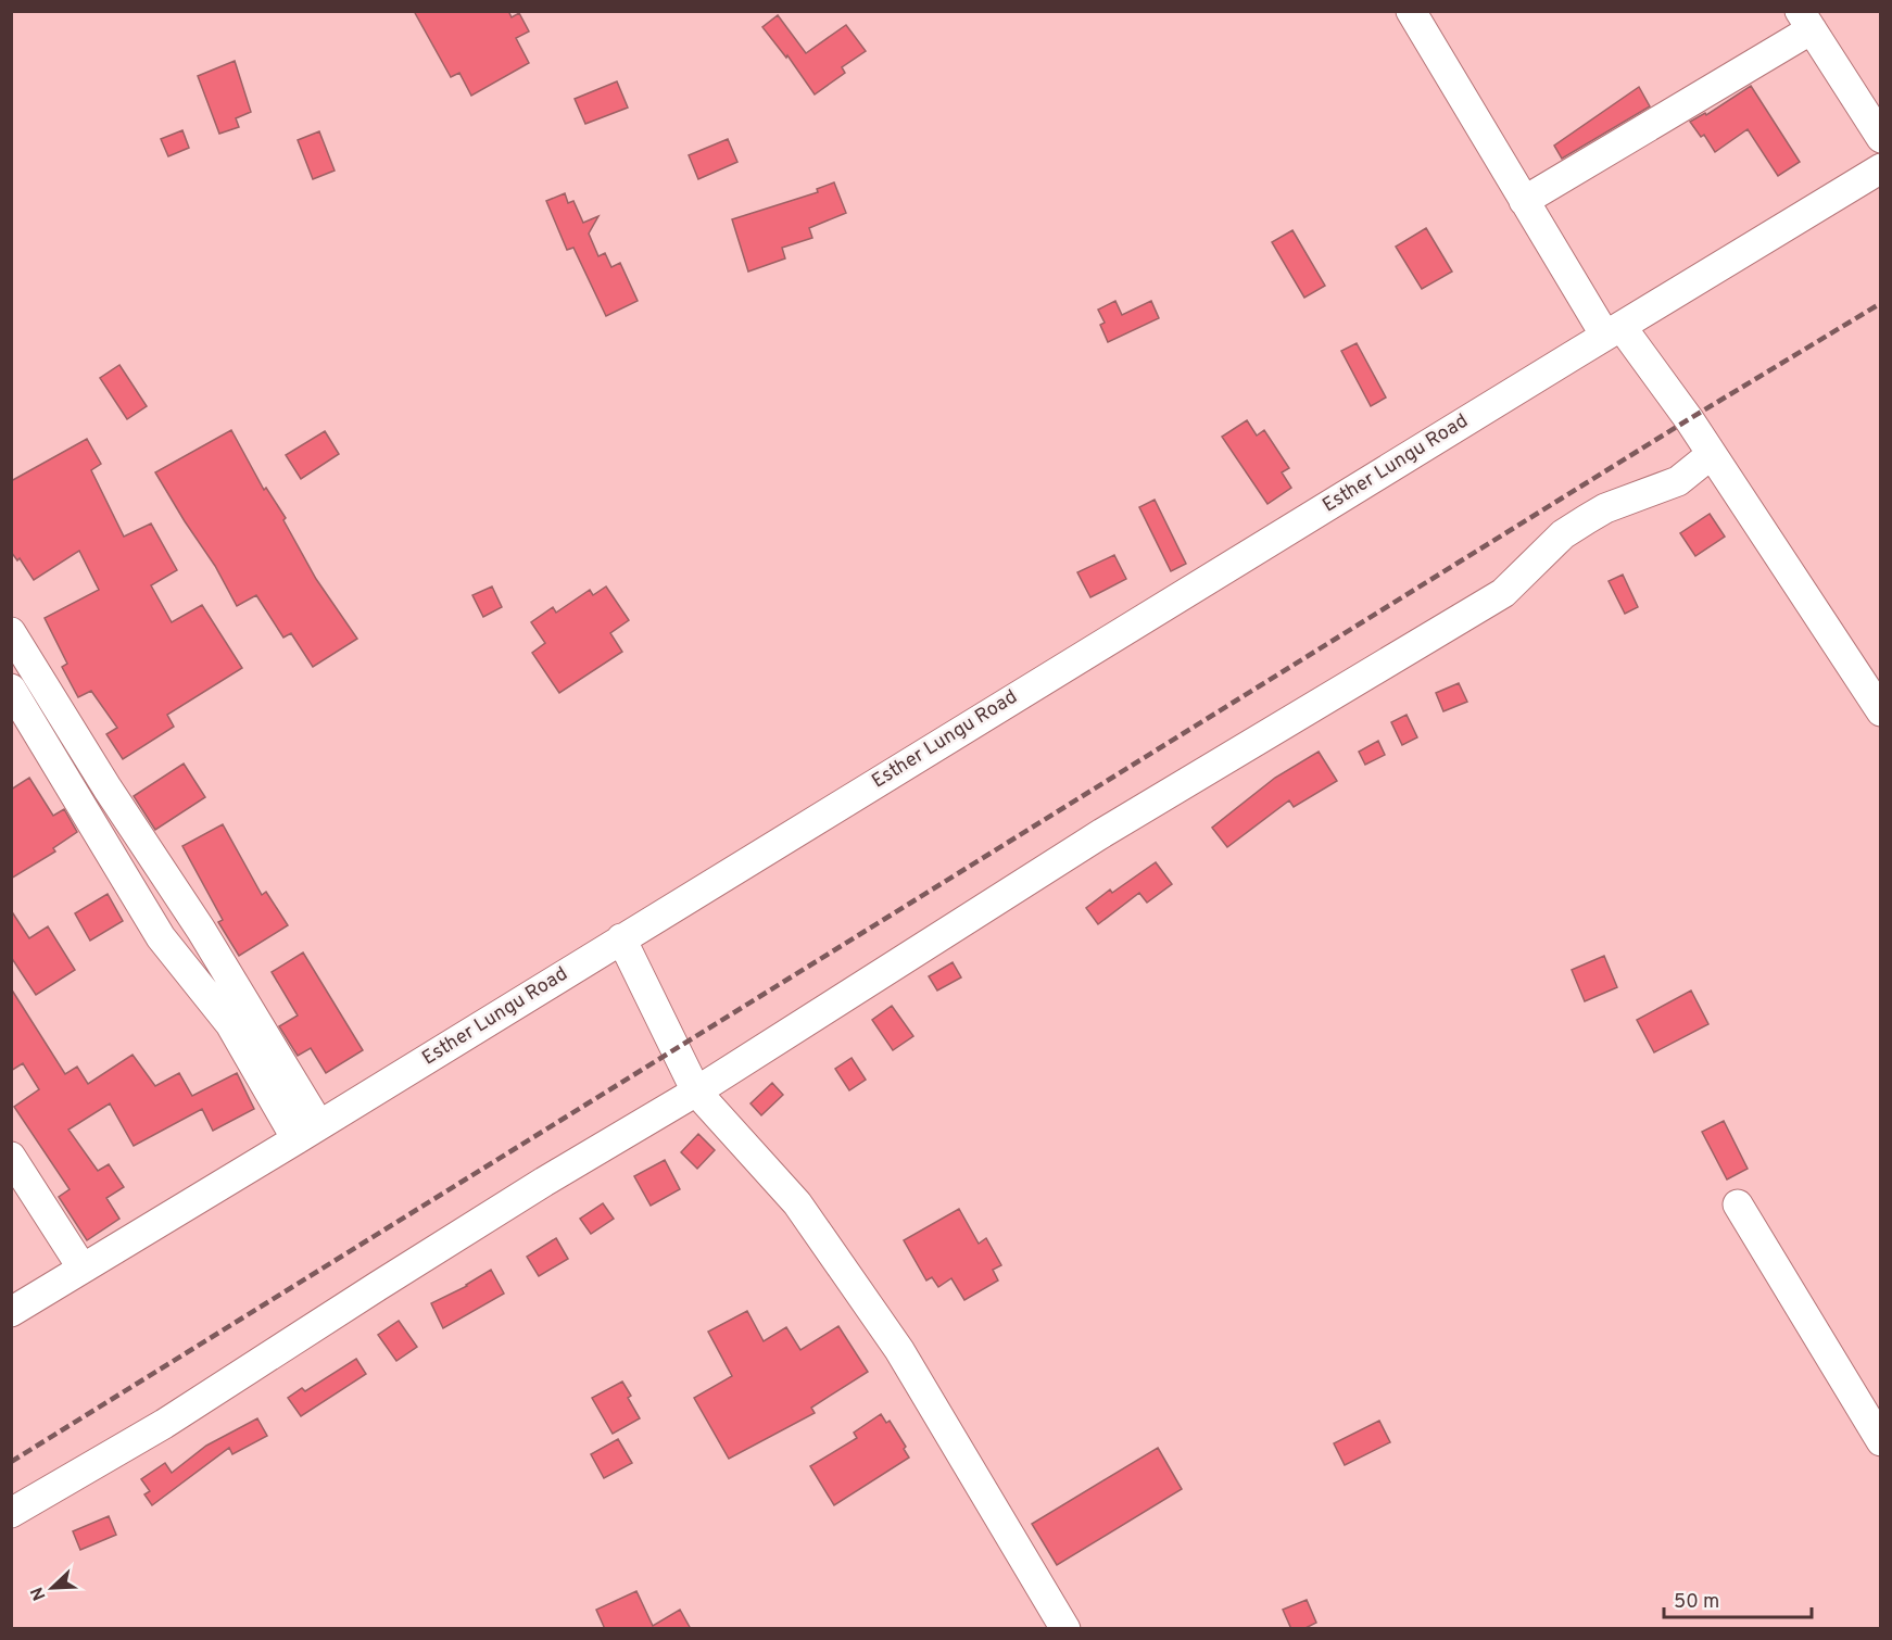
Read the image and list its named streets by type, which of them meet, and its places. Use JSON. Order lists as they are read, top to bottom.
{
  "streets": {
    "street": ["Esther Lungu Road"]
  },
  "scale_bar": "50 m",
  "north": "bottom left"
}
